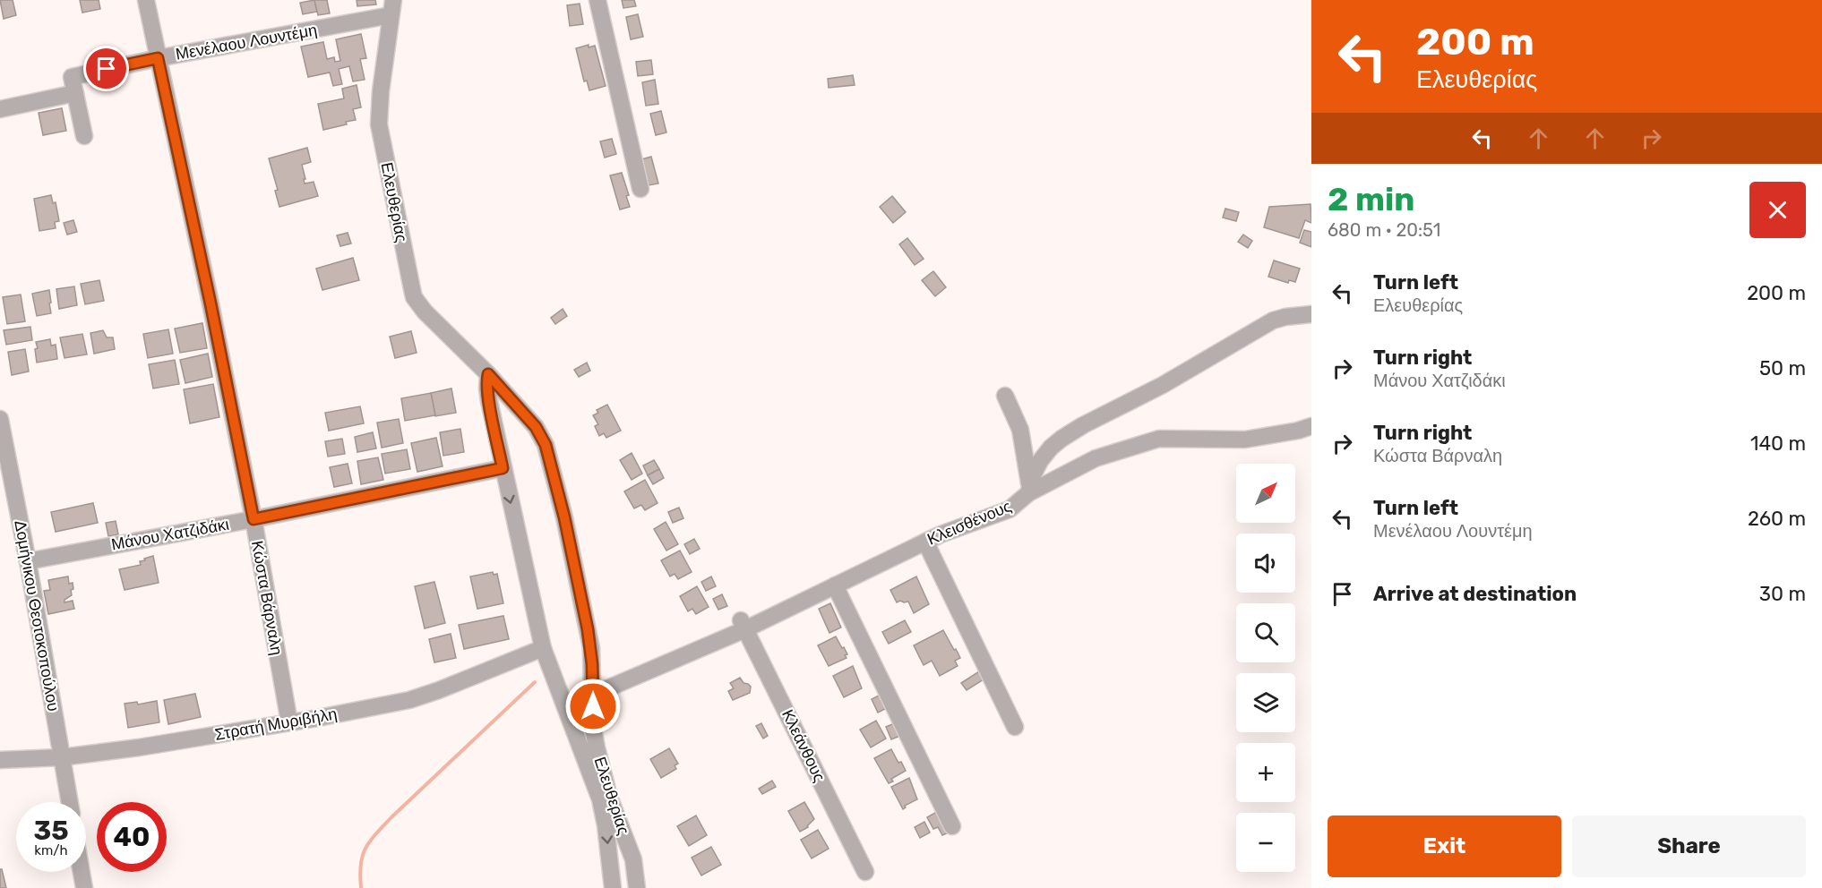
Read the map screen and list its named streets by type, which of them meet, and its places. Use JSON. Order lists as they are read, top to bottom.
{
  "streets": {
    "street": [
      "Μενέλαου Λουντέμη",
      "Ελευθερίας",
      "Κλεισθένους",
      "Μάνου Χατζιδάκι",
      "Κώστα Βάρναλη",
      "Δομήνικου Θεοτοκοπούλου",
      "Στρατή Μυριβήλη",
      "Κλεάνθους"
    ]
  },
  "crossings": [
    ["Μενέλαου Λουντέμη", "Ελευθερίας"],
    ["Μενέλαου Λουντέμη", "Κώστα Βάρναλη"],
    ["Ελευθερίας", "Κλεισθένους"],
    ["Ελευθερίας", "Μάνου Χατζιδάκι"],
    ["Ελευθερίας", "Στρατή Μυριβήλη"],
    ["Κλεισθένους", "Κλεάνθους"],
    ["Μάνου Χατζιδάκι", "Κώστα Βάρναλη"],
    ["Μάνου Χατζιδάκι", "Δομήνικου Θεοτοκοπούλου"],
    ["Κώστα Βάρναλη", "Στρατή Μυριβήλη"],
    ["Δομήνικου Θεοτοκοπούλου", "Στρατή Μυριβήλη"]
  ],
  "north": "top right",
  "page": {
    "turn": ["200 m", "Ελευθερίας"],
    "heading": ["2 min", "680 m · 20:51"],
    "list": [
      {
        "name": "Turn left",
        "note": "Ελευθερίας",
        "value": "200 m"
      },
      {
        "name": "Turn right",
        "note": "Μάνου Χατζιδάκι",
        "value": "50 m"
      },
      {
        "name": "Turn right",
        "note": "Κώστα Βάρναλη",
        "value": "140 m"
      },
      {
        "name": "Turn left",
        "note": "Μενέλαου Λουντέμη",
        "value": "260 m"
      },
      {
        "name": "Arrive at destination",
        "value": "30 m"
      }
    ],
    "map_buttons": ["+", "−"],
    "speed": "35 km/h",
    "limit": "40",
    "buttons": ["Exit", "Share"]
  }
}
